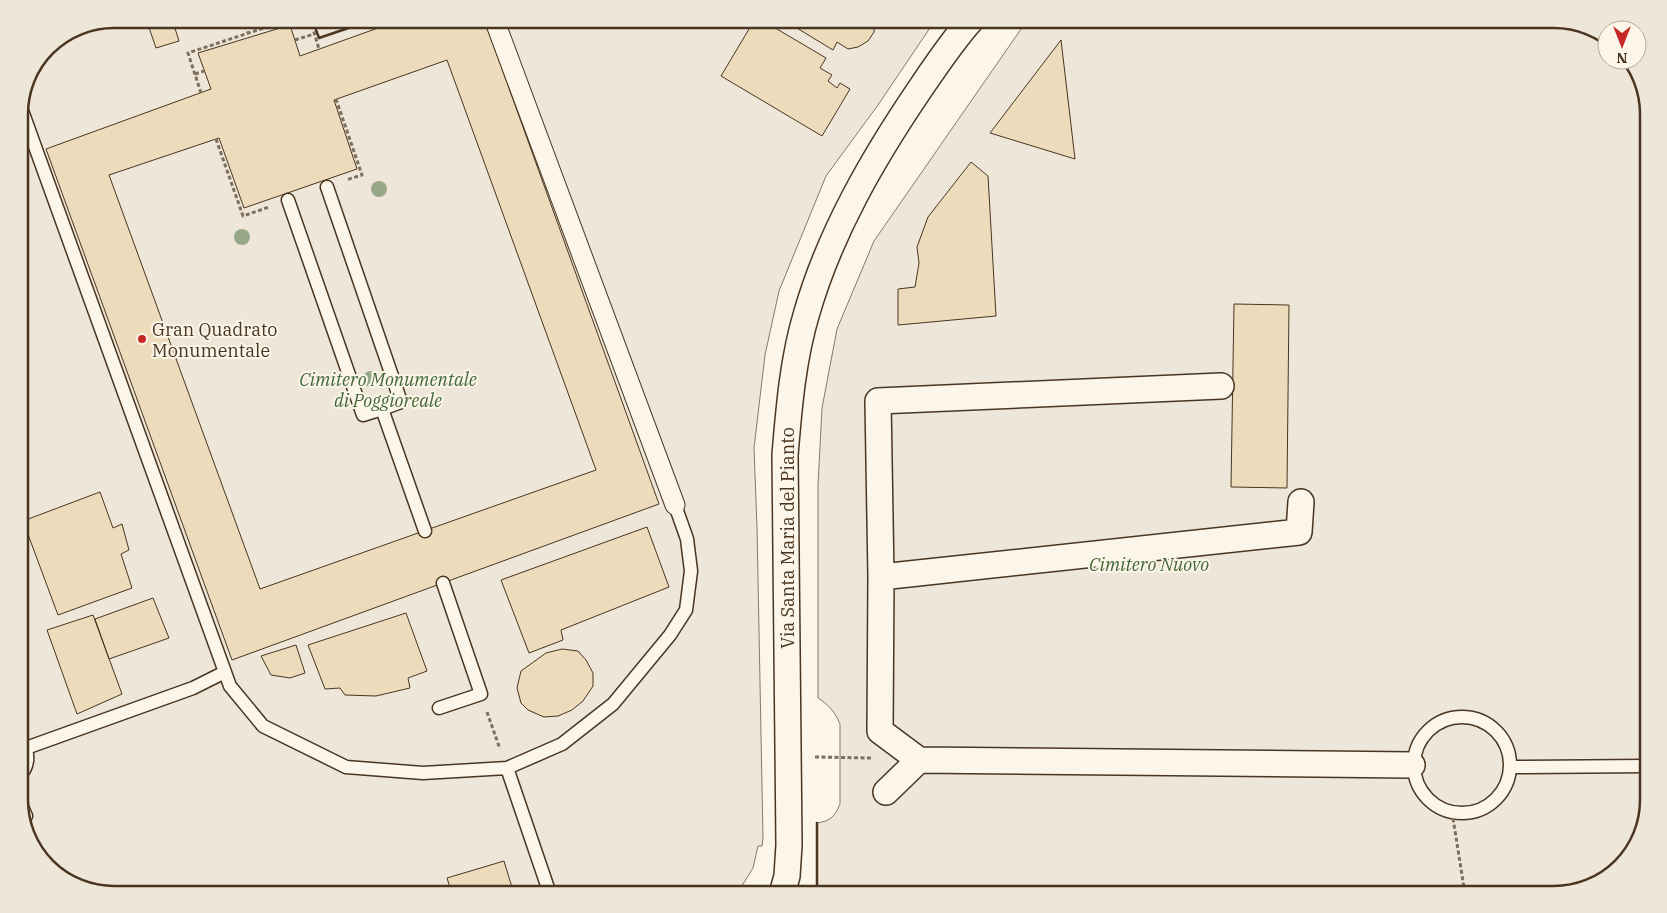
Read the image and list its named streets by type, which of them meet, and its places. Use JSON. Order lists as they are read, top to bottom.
{
  "streets": {
    "street": ["Via Santa Maria del Pianto"]
  },
  "parks": ["Cimitero Monumentale di Poggioreale", "Cimitero Nuovo"],
  "places": ["Gran Quadrato Monumentale"],
  "north": "bottom"
}
